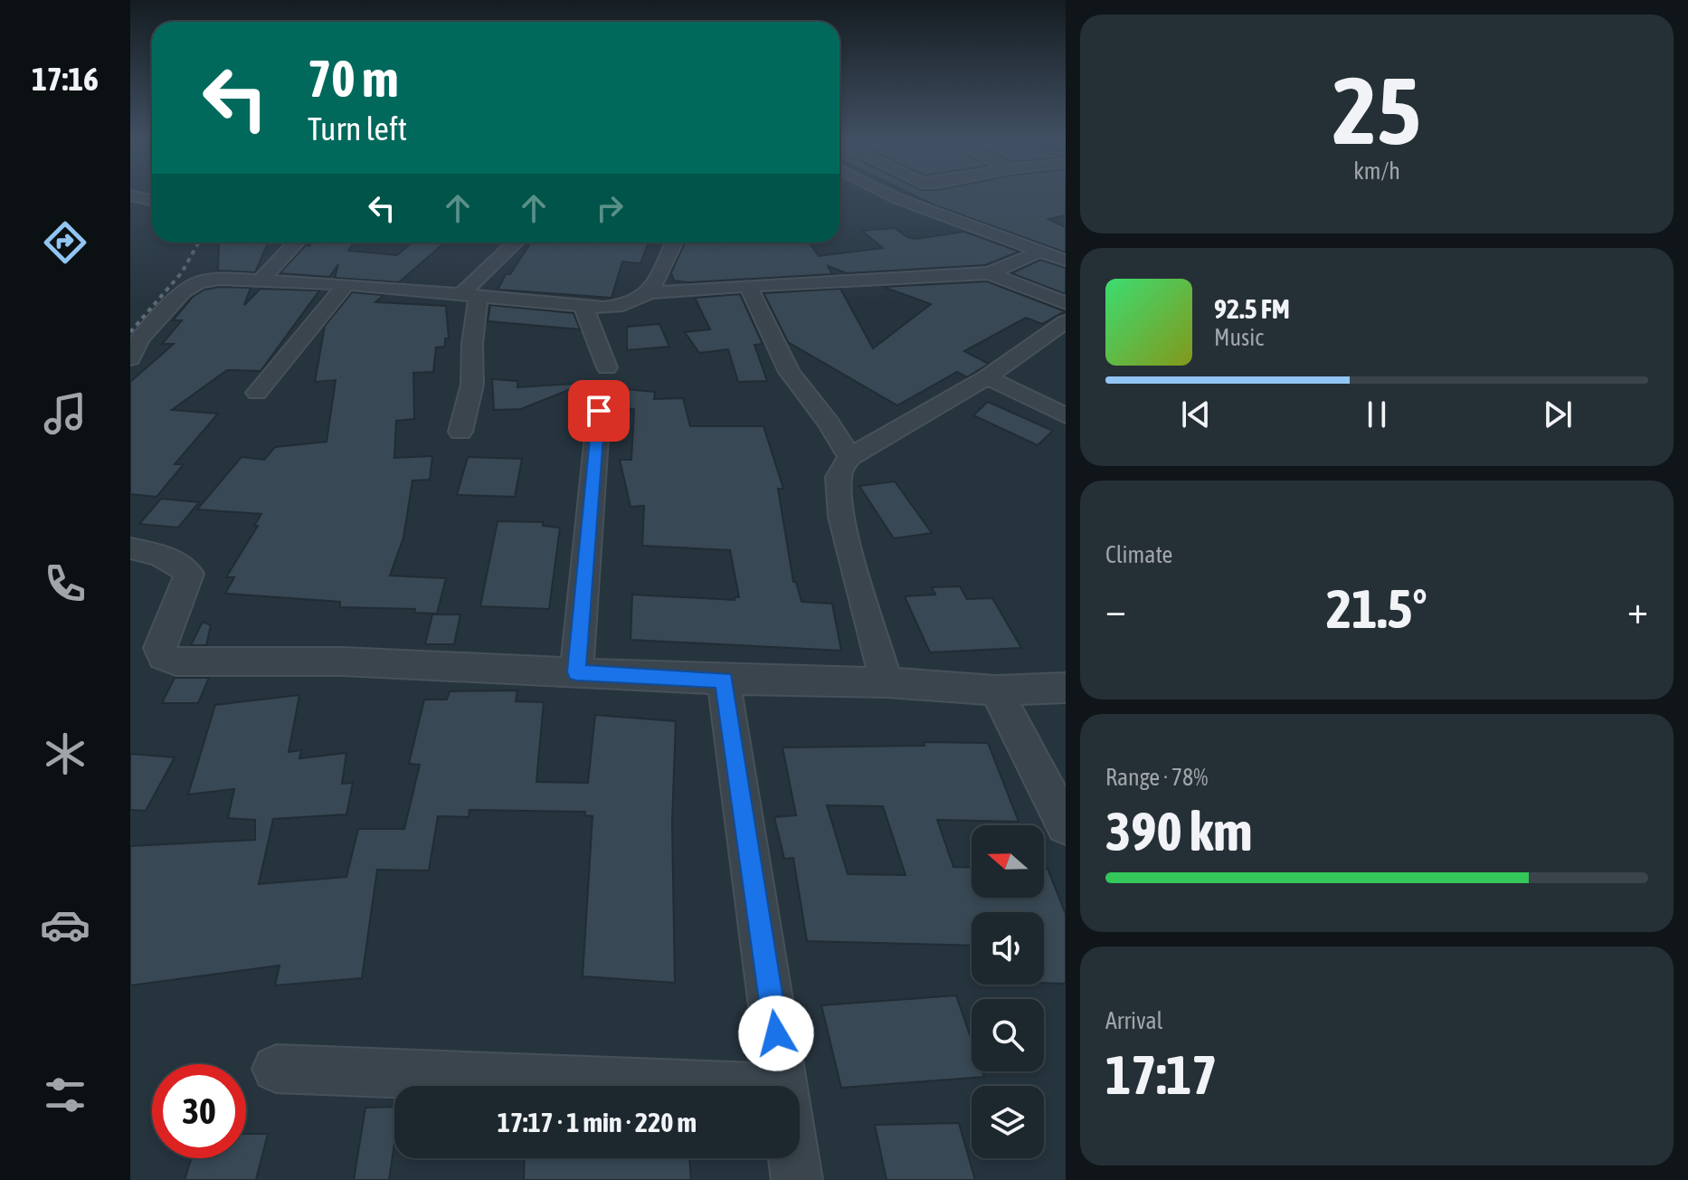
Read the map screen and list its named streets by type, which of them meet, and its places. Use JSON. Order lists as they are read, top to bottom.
{
  "north": "left",
  "page": {
    "tabs": "17:16",
    "tile": [
      ["25", "km/h"],
      "Climate",
      ["Range · 78%", "390 km"],
      ["Arrival", "17:17"]
    ],
    "turn": ["70 m", "Turn left"],
    "song": ["92.5 FM", "Music"],
    "heat": ["−", "21.5°", "+"],
    "limit": "30",
    "trip": "17:17 · 1 min · 220 m"
  }
}
